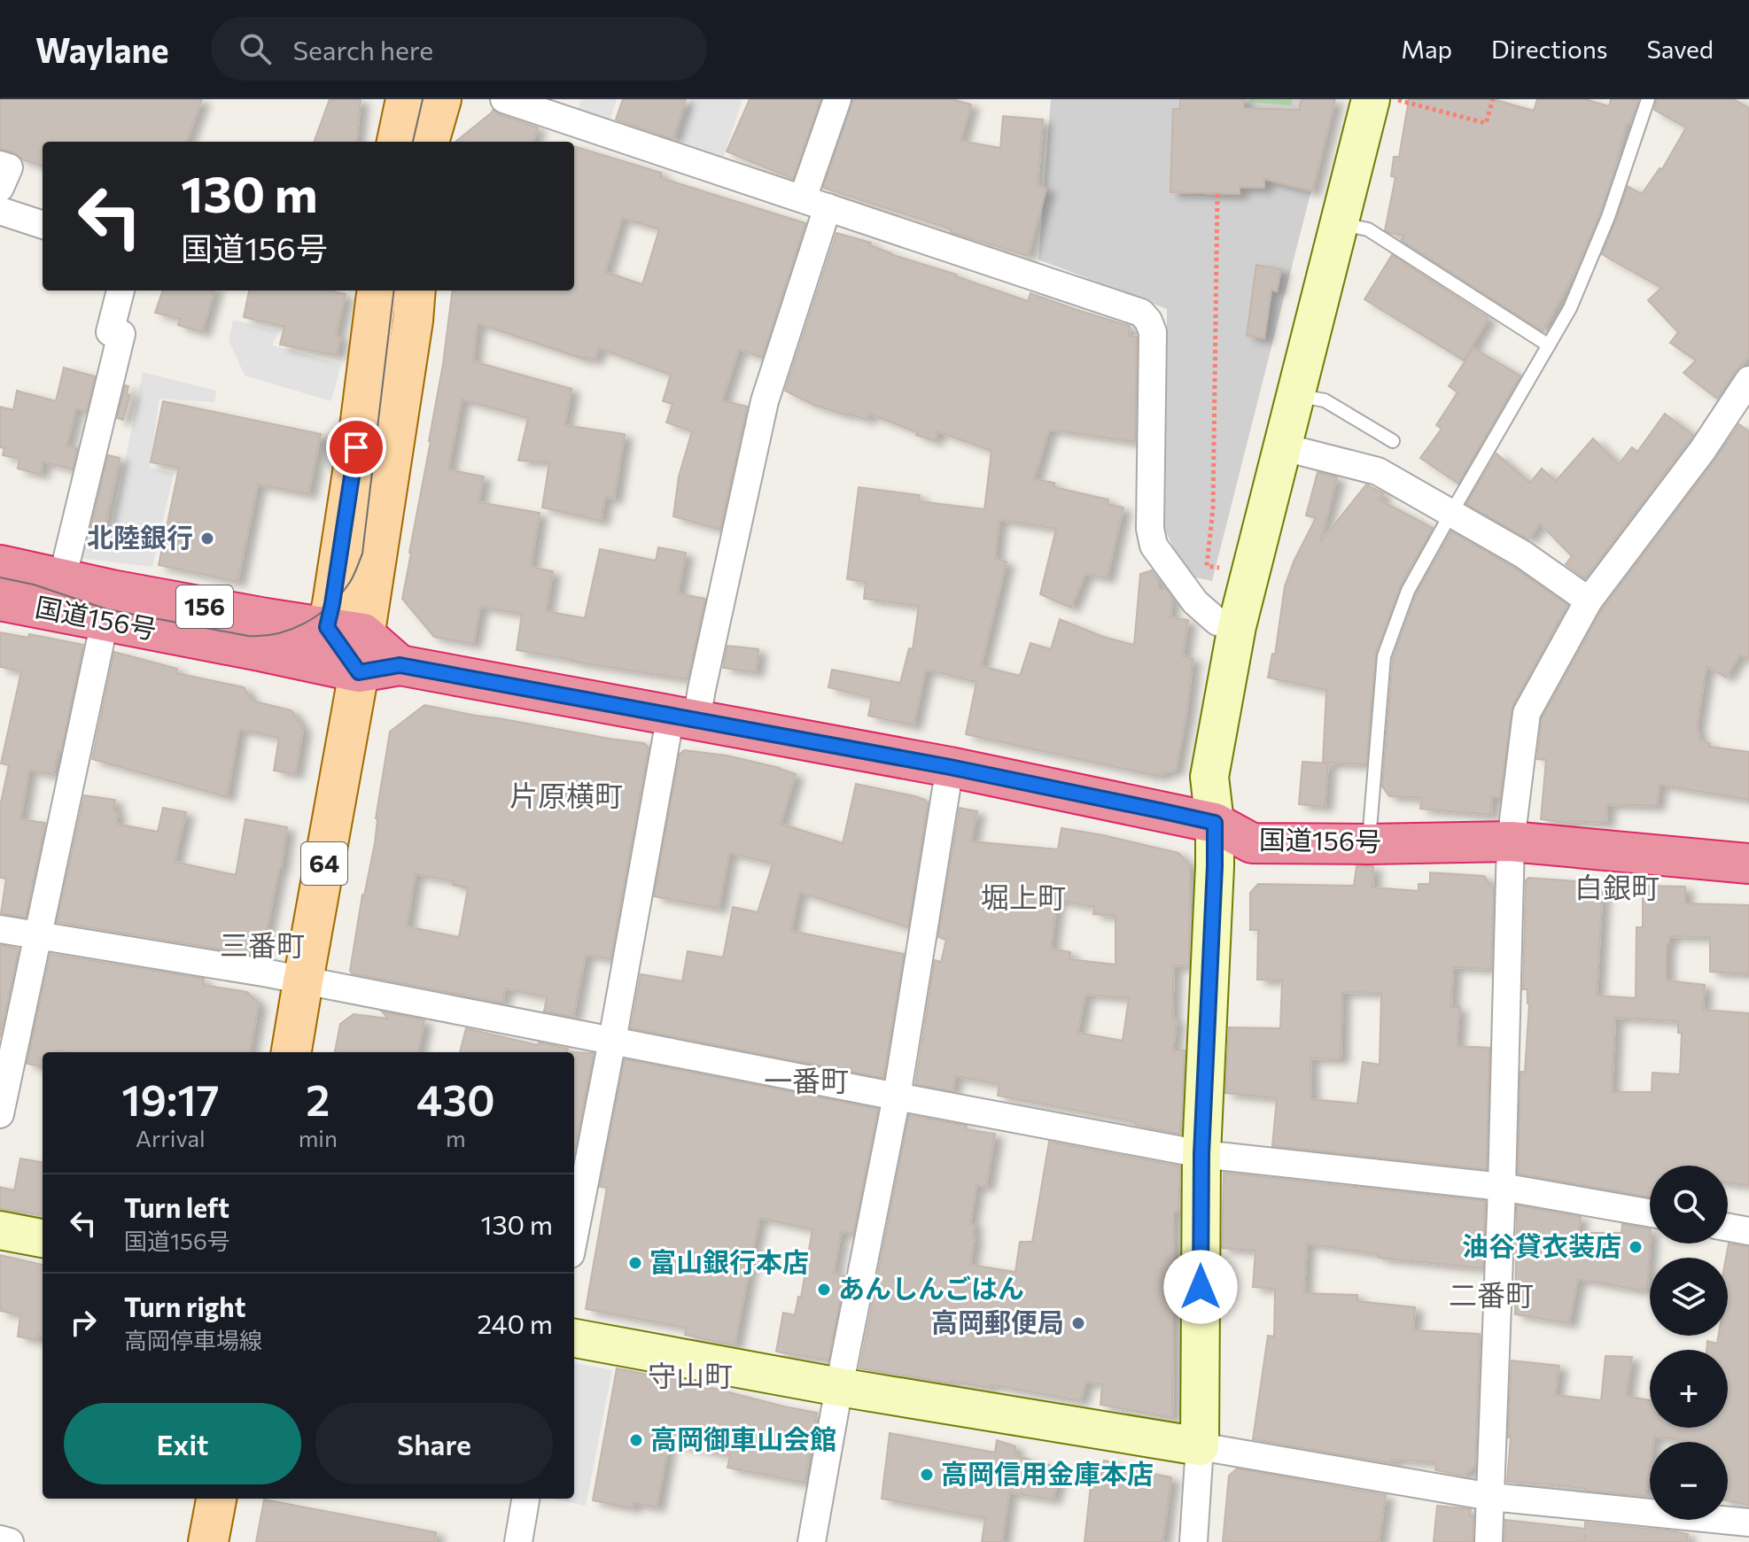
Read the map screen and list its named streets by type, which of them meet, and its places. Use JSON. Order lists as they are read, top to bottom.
{
  "streets": {
    "highway": ["156", "国道156号"],
    "main road": ["64"]
  },
  "crossings": [
    ["国道156号", "64"]
  ],
  "districts": [
    "片原横町",
    "白銀町",
    "堀上町",
    "三番町",
    "一番町",
    "二番町",
    "守山町"
  ],
  "places": [
    "北陸銀行",
    "油谷貸衣装店",
    "富山銀行本店",
    "あんしんごはん",
    "高岡郵便局",
    "高岡御車山会館",
    "高岡信用金庫本店"
  ],
  "page": {
    "header": "Waylane",
    "search": "Search here",
    "nav": ["Map", "Directions", "Saved"],
    "turn": ["130 m", "国道156号"],
    "eta": [
      "19:17",
      "Arrival",
      "2",
      "min",
      "430",
      "m"
    ],
    "map_buttons": ["+", "−"],
    "list": [
      {
        "name": "Turn left",
        "note": "国道156号",
        "value": "130 m"
      },
      {
        "name": "Turn right",
        "note": "高岡停車場線",
        "value": "240 m"
      }
    ],
    "buttons": ["Exit", "Share"]
  }
}
